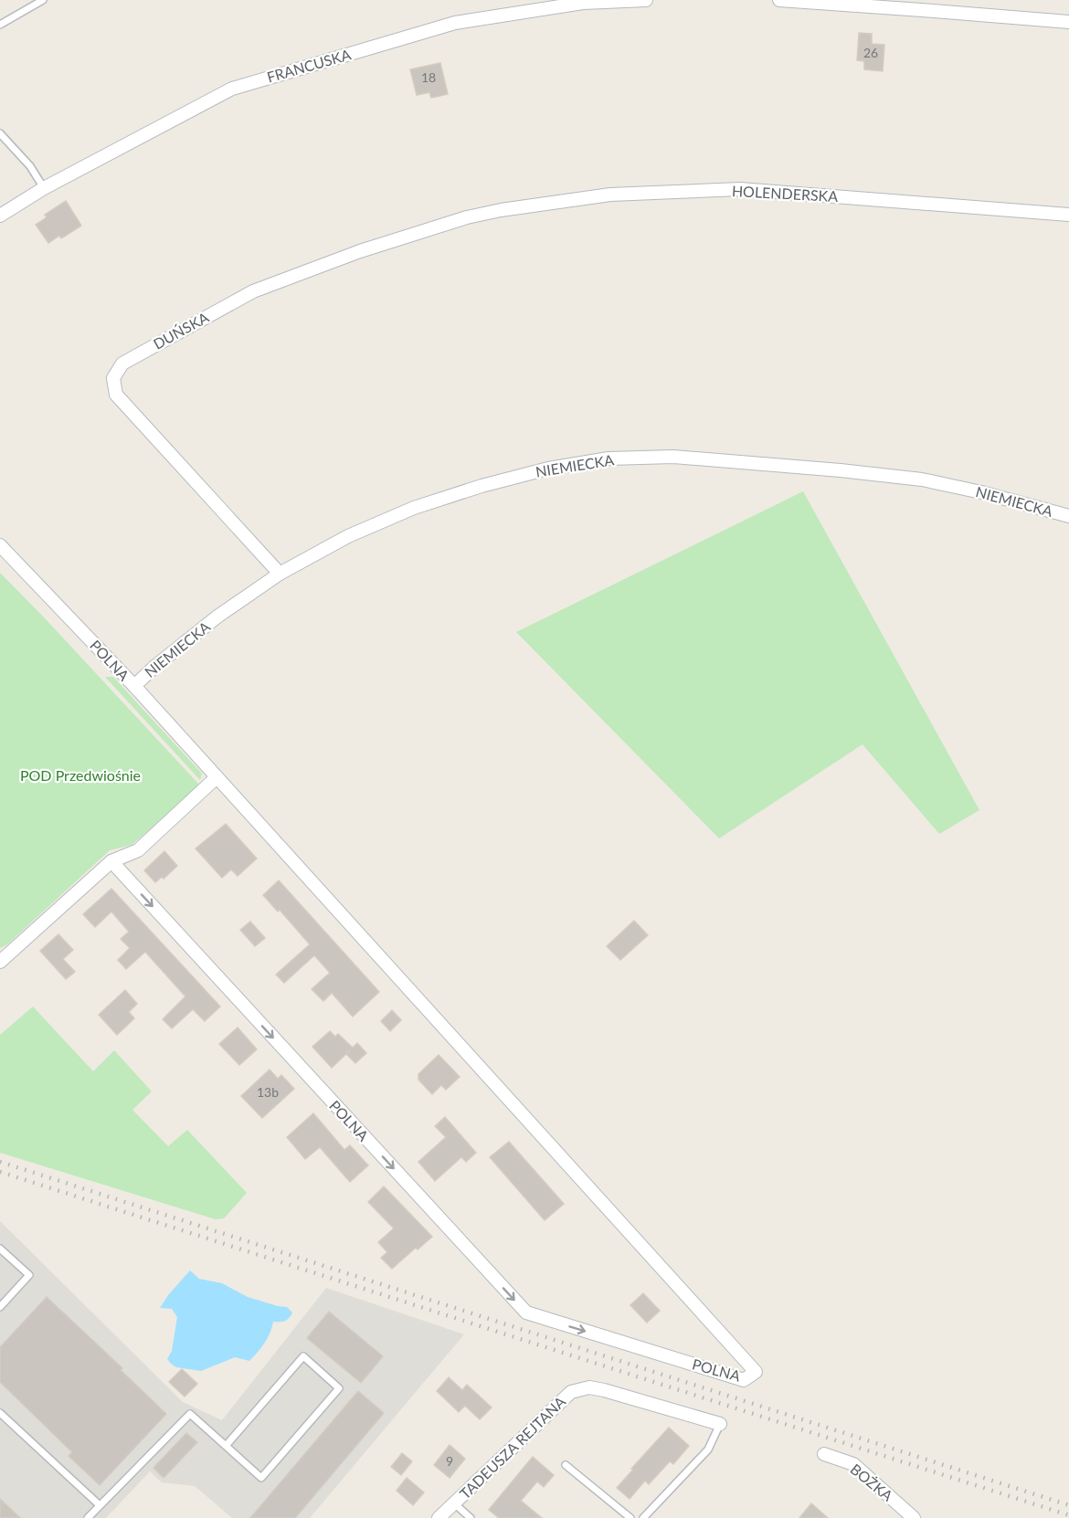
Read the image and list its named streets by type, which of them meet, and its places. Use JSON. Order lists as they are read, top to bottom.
{
  "streets": {
    "street": [
      "FRANCUSKA",
      "HOLENDERSKA",
      "DUŃSKA",
      "NIEMIECKA",
      "POLNA",
      "TADEUSZA REJTANA",
      "BOŻKA"
    ]
  },
  "crossings": [
    ["HOLENDERSKA", "DUŃSKA"],
    ["DUŃSKA", "NIEMIECKA"],
    ["NIEMIECKA", "POLNA"]
  ],
  "parks": ["POD Przedwiośnie"],
  "house_numbers": [
    "26",
    "18",
    "13b",
    "9"
  ]
}
